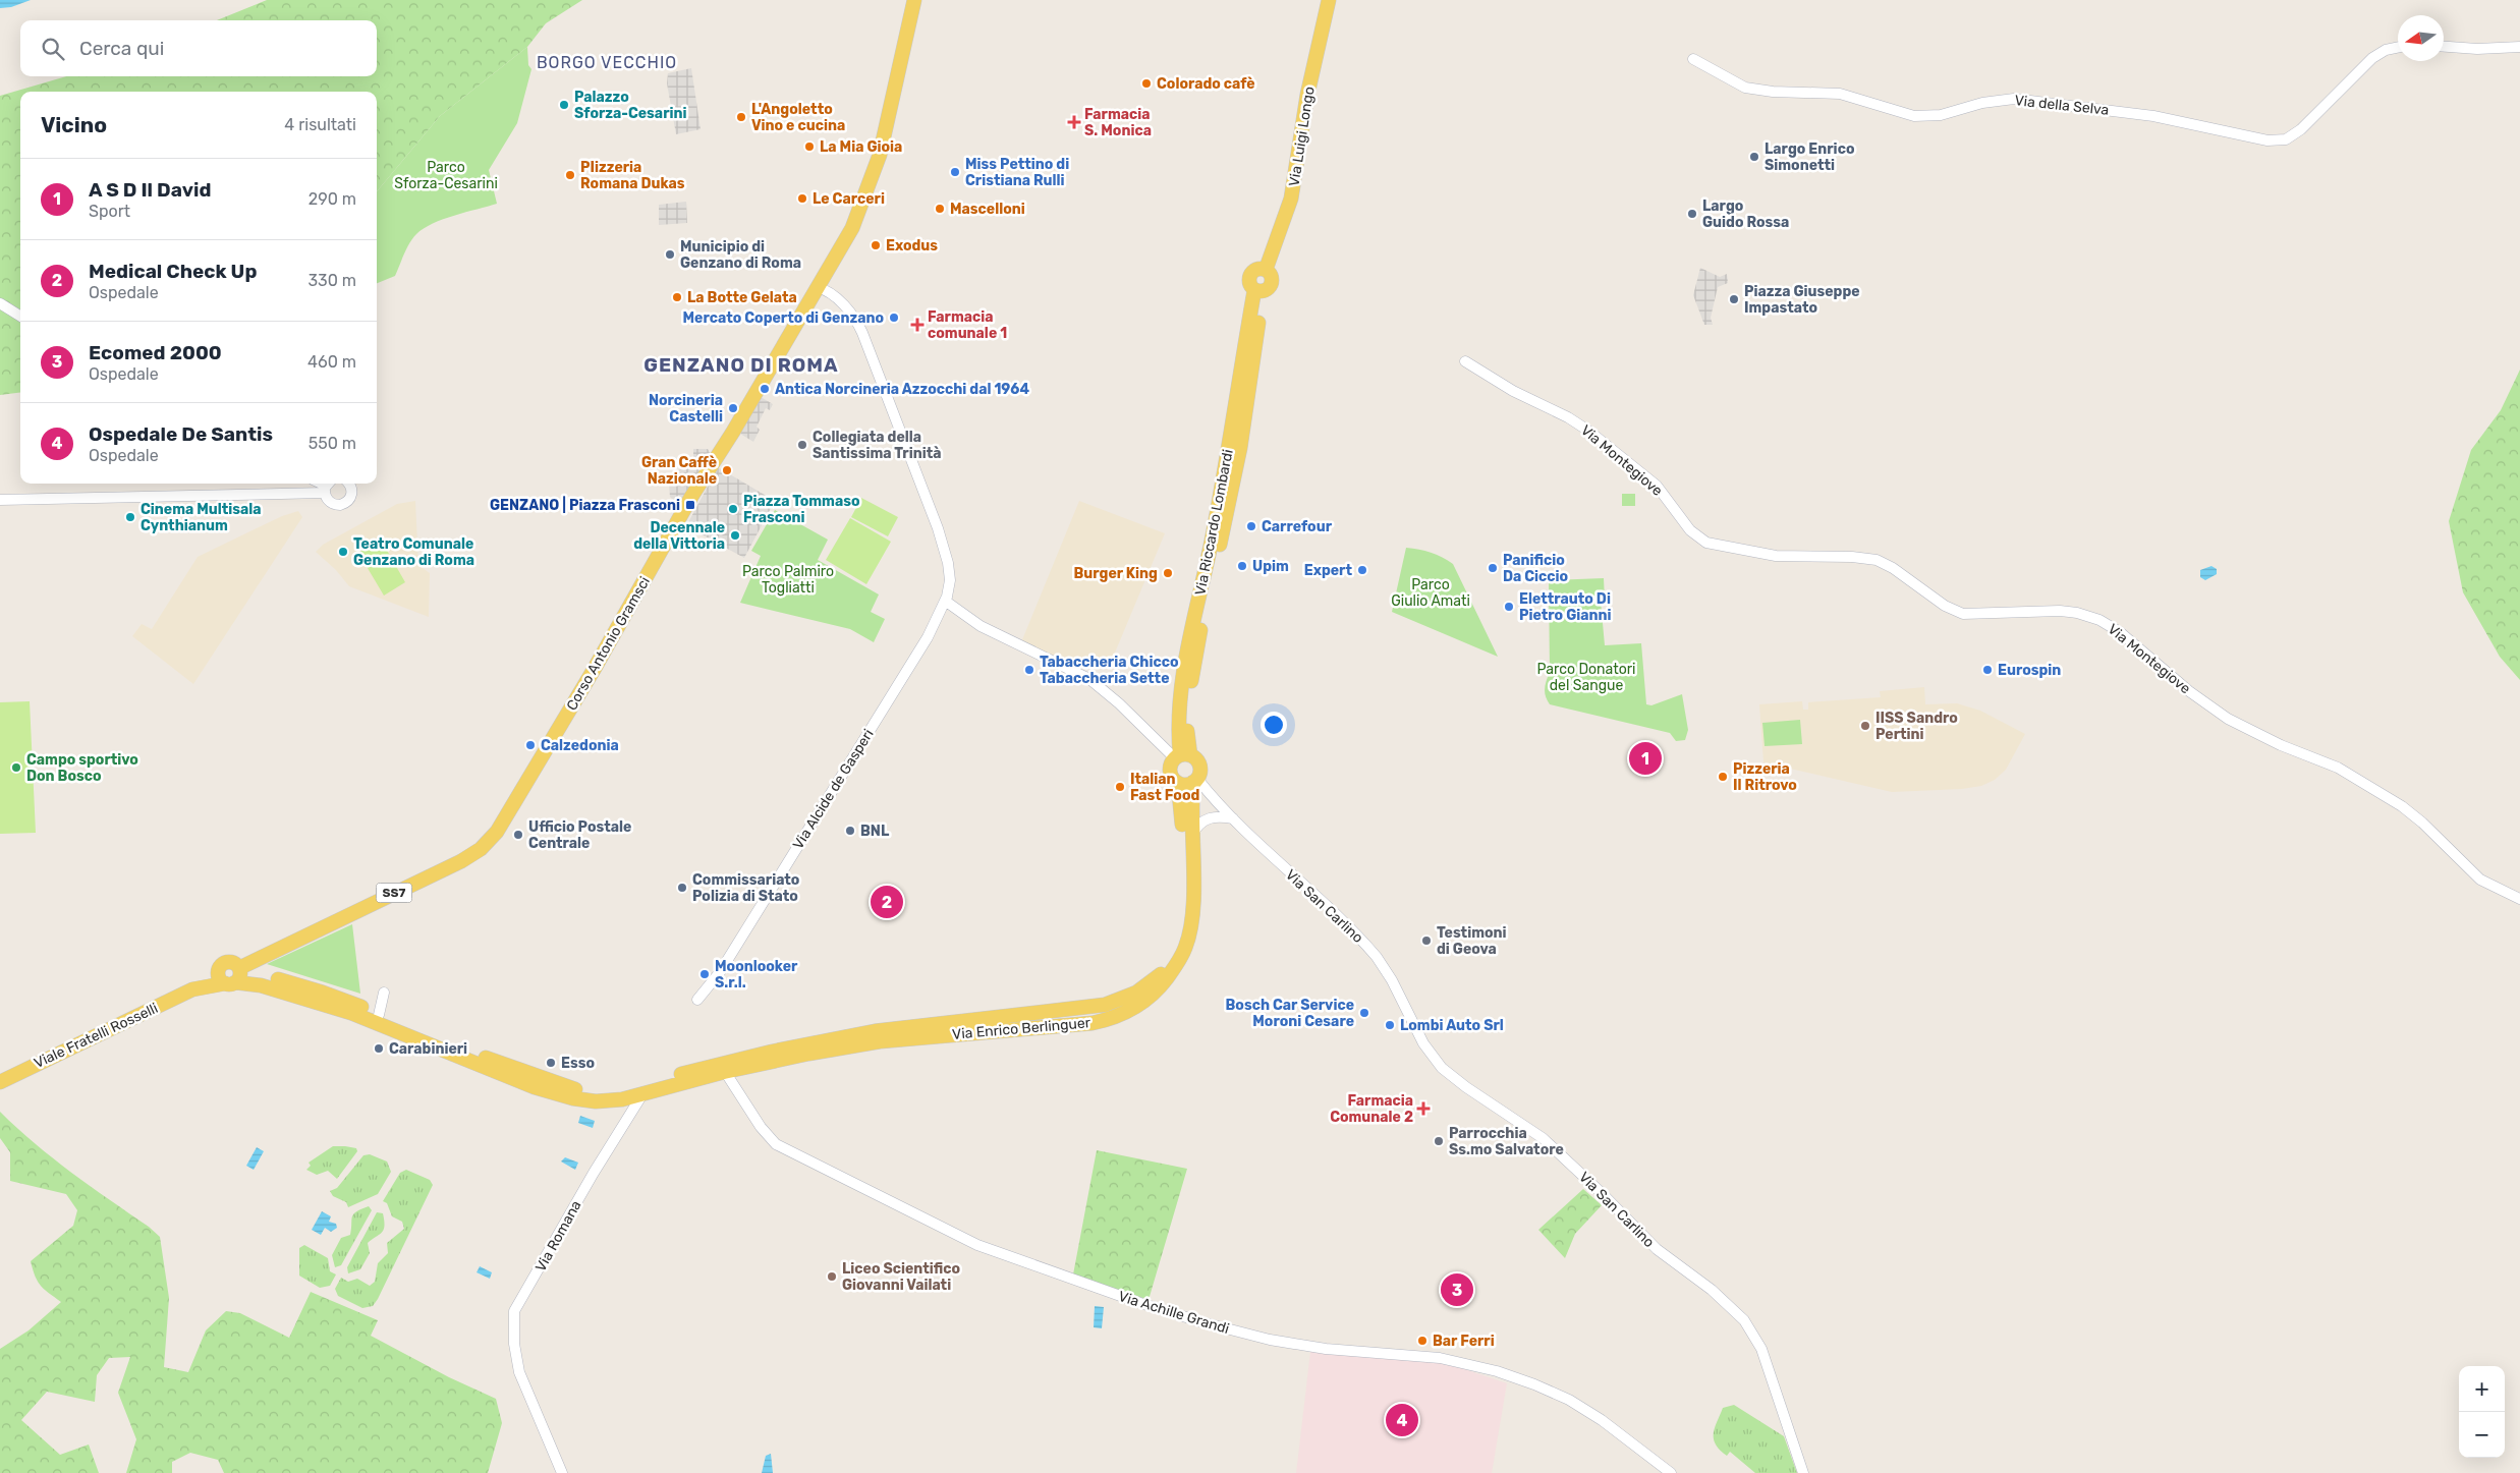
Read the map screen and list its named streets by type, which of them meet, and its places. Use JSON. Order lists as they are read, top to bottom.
{
  "streets": {
    "main road": [
      "Via Luigi Longo",
      "Via Riccardo Lombardi",
      "Corso Antonio Gramsci",
      "SS7",
      "Via Enrico Berlinguer",
      "Viale Fratelli Rosselli"
    ],
    "street": [
      "Via della Selva",
      "Via Montegiove",
      "Via Alcide de Gasperi",
      "Via San Carlino",
      "Via Romana",
      "Via Achille Grandi"
    ]
  },
  "crossings": [
    ["Via Luigi Longo", "Via Riccardo Lombardi"],
    ["Via Riccardo Lombardi", "Via San Carlino"],
    ["Via Riccardo Lombardi", "Via Enrico Berlinguer"],
    ["Corso Antonio Gramsci", "Via Alcide de Gasperi"],
    ["Corso Antonio Gramsci", "SS7"],
    ["Corso Antonio Gramsci", "Viale Fratelli Rosselli"],
    ["Via Alcide de Gasperi", "SS7"],
    ["Via San Carlino", "Via Enrico Berlinguer"],
    ["Via Enrico Berlinguer", "Via Achille Grandi"]
  ],
  "districts": ["BORGO VECCHIO", "GENZANO DI ROMA"],
  "parks": [
    "Parco Sforza-Cesarini",
    "Parco Palmiro Togliatti",
    "Parco Giulio Amati",
    "Parco Donatori del Sangue"
  ],
  "places": {
    "other": [
      "Colorado cafè",
      "Palazzo Sforza-Cesarini",
      "L'Angoletto Vino e cucina",
      "La Mia Gioia",
      "Largo Enrico Simonetti",
      "Miss Pettino di Cristiana Rulli",
      "PIizzeria Romana Dukas",
      "Le Carceri",
      "Mascelloni",
      "Largo Guido Rossa",
      "Exodus",
      "Municipio di Genzano di Roma",
      "La Botte Gelata",
      "Piazza Giuseppe Impastato",
      "Mercato Coperto di Genzano",
      "Antica Norcineria Azzocchi dal 1964",
      "Norcineria Castelli",
      "Collegiata della Santissima Trinità",
      "Gran Caffè Nazionale",
      "Piazza Tommaso Frasconi",
      "Cinema Multisala Cynthianum",
      "Carrefour",
      "Decennale della Vittoria",
      "Teatro Comunale Genzano di Roma",
      "Upim",
      "Panificio Da Ciccio",
      "Expert",
      "Burger King",
      "Elettrauto Di Pietro Gianni",
      "Tabaccheria Chicco Tabaccheria Sette",
      "Eurospin",
      "IISS Sandro Pertini",
      "Calzedonia",
      "Campo sportivo Don Bosco",
      "Pizzeria Il Ritrovo",
      "Italian Fast Food",
      "BNL",
      "Ufficio Postale Centrale",
      "Commissariato Polizia di Stato",
      "Testimoni di Geova",
      "Moonlooker S.r.l.",
      "Bosch Car Service Moroni Cesare",
      "Lombi Auto Srl",
      "Carabinieri",
      "Esso",
      "Parrocchia Ss.mo Salvatore",
      "Liceo Scientifico Giovanni Vailati",
      "Bar Ferri"
    ],
    "health": ["Farmacia S. Monica", "Farmacia comunale 1", "Farmacia Comunale 2"],
    "transit": ["GENZANO | Piazza Frasconi"]
  },
  "north": "left",
  "page": {
    "search": "Cerca qui",
    "heading": ["Vicino", "4 risultati"],
    "list": [
      {
        "mark": "1",
        "name": "A S D Il David",
        "note": "Sport",
        "value": "290 m"
      },
      {
        "mark": "2",
        "name": "Medical Check Up",
        "note": "Ospedale",
        "value": "330 m"
      },
      {
        "mark": "3",
        "name": "Ecomed 2000",
        "note": "Ospedale",
        "value": "460 m"
      },
      {
        "mark": "4",
        "name": "Ospedale De Santis",
        "note": "Ospedale",
        "value": "550 m"
      }
    ],
    "pins": [
      "1",
      "2",
      "3",
      "4"
    ],
    "map_buttons": ["+", "−"]
  }
}
